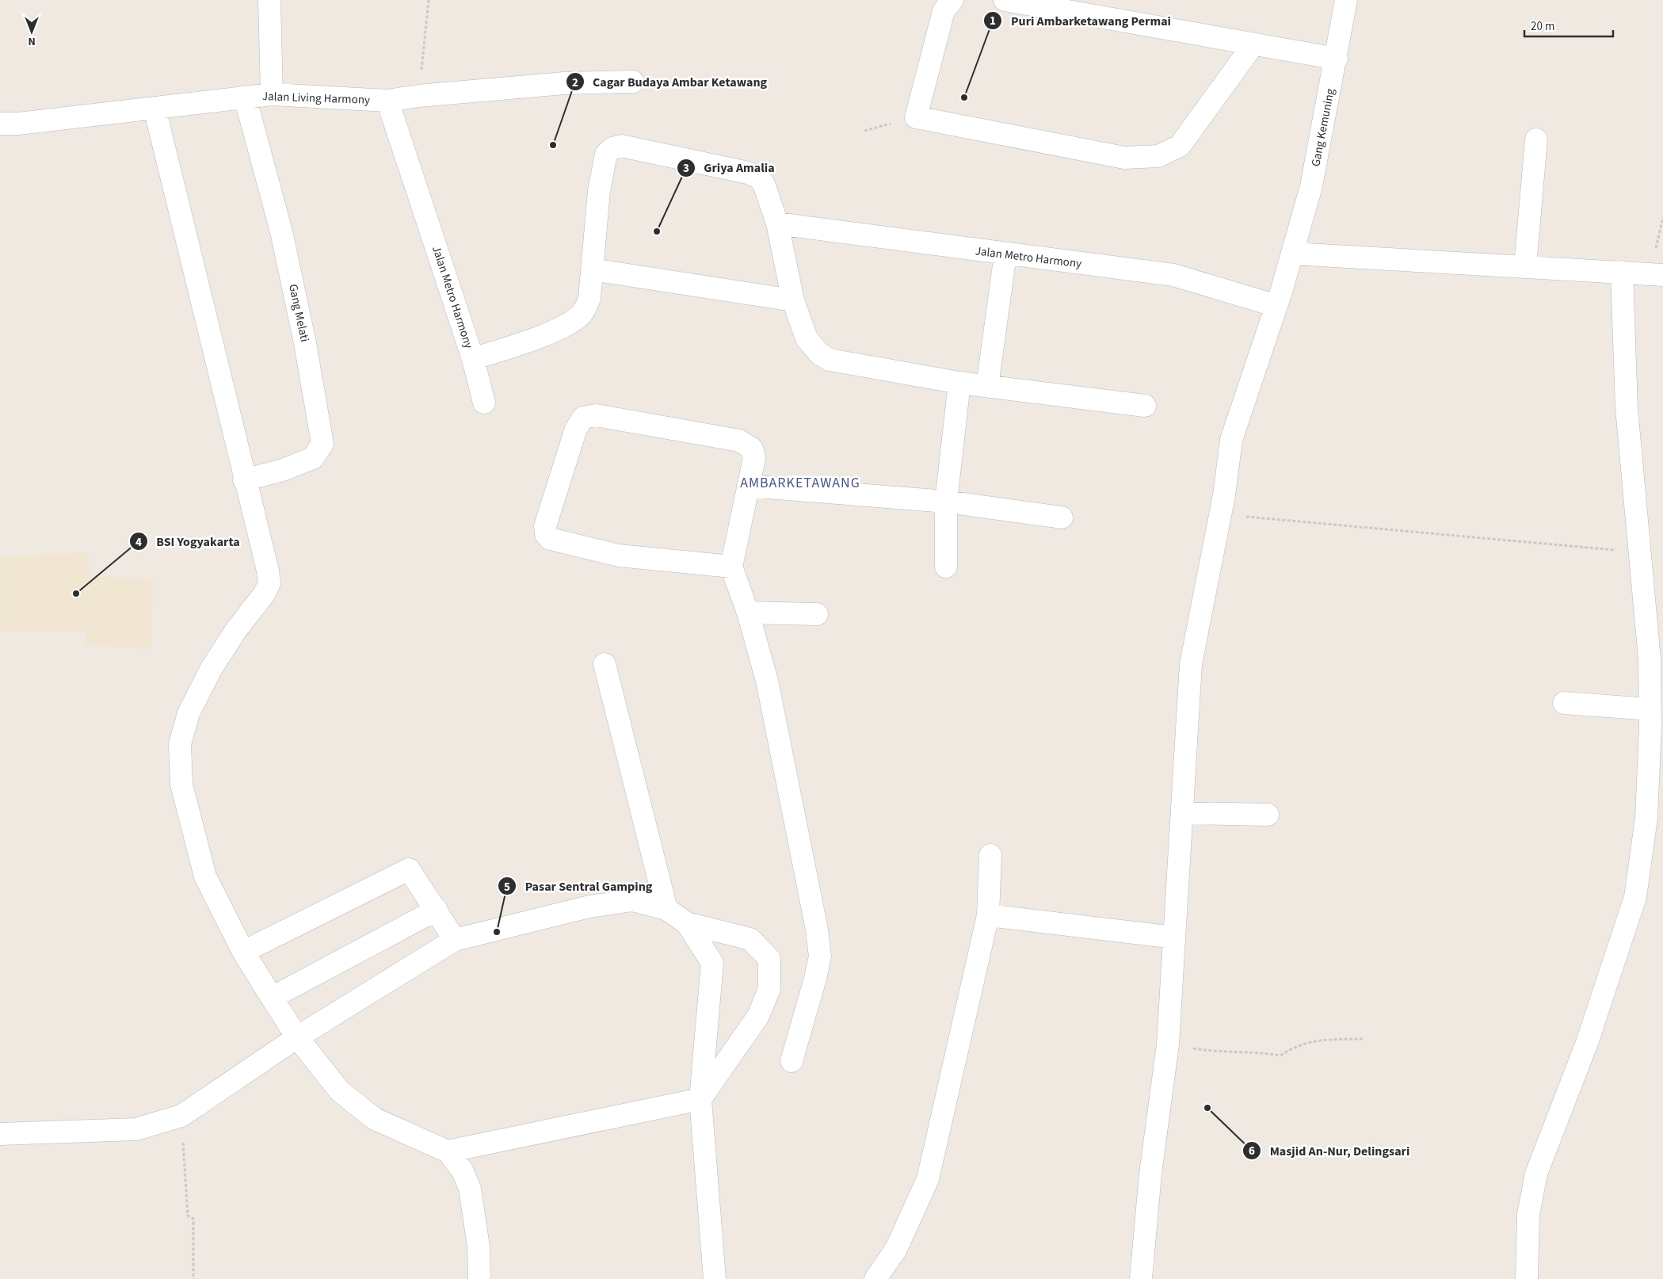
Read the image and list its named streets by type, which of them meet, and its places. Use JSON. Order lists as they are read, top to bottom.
{
  "streets": {
    "street": [
      "Jalan Living Harmony",
      "Gang Kemuning",
      "Jalan Metro Harmony",
      "Gang Melati"
    ]
  },
  "crossings": [
    ["Jalan Living Harmony", "Jalan Metro Harmony"],
    ["Jalan Living Harmony", "Gang Melati"],
    ["Gang Kemuning", "Jalan Metro Harmony"]
  ],
  "districts": ["AMBARKETAWANG"],
  "places": [
    "Puri Ambarketawang Permai",
    "Cagar Budaya Ambar Ketawang",
    "Griya Amalia",
    "BSI Yogyakarta",
    "Pasar Sentral Gamping",
    "Masjid An-Nur, Delingsari"
  ],
  "scale_bar": "20 m",
  "north": "bottom"
}
